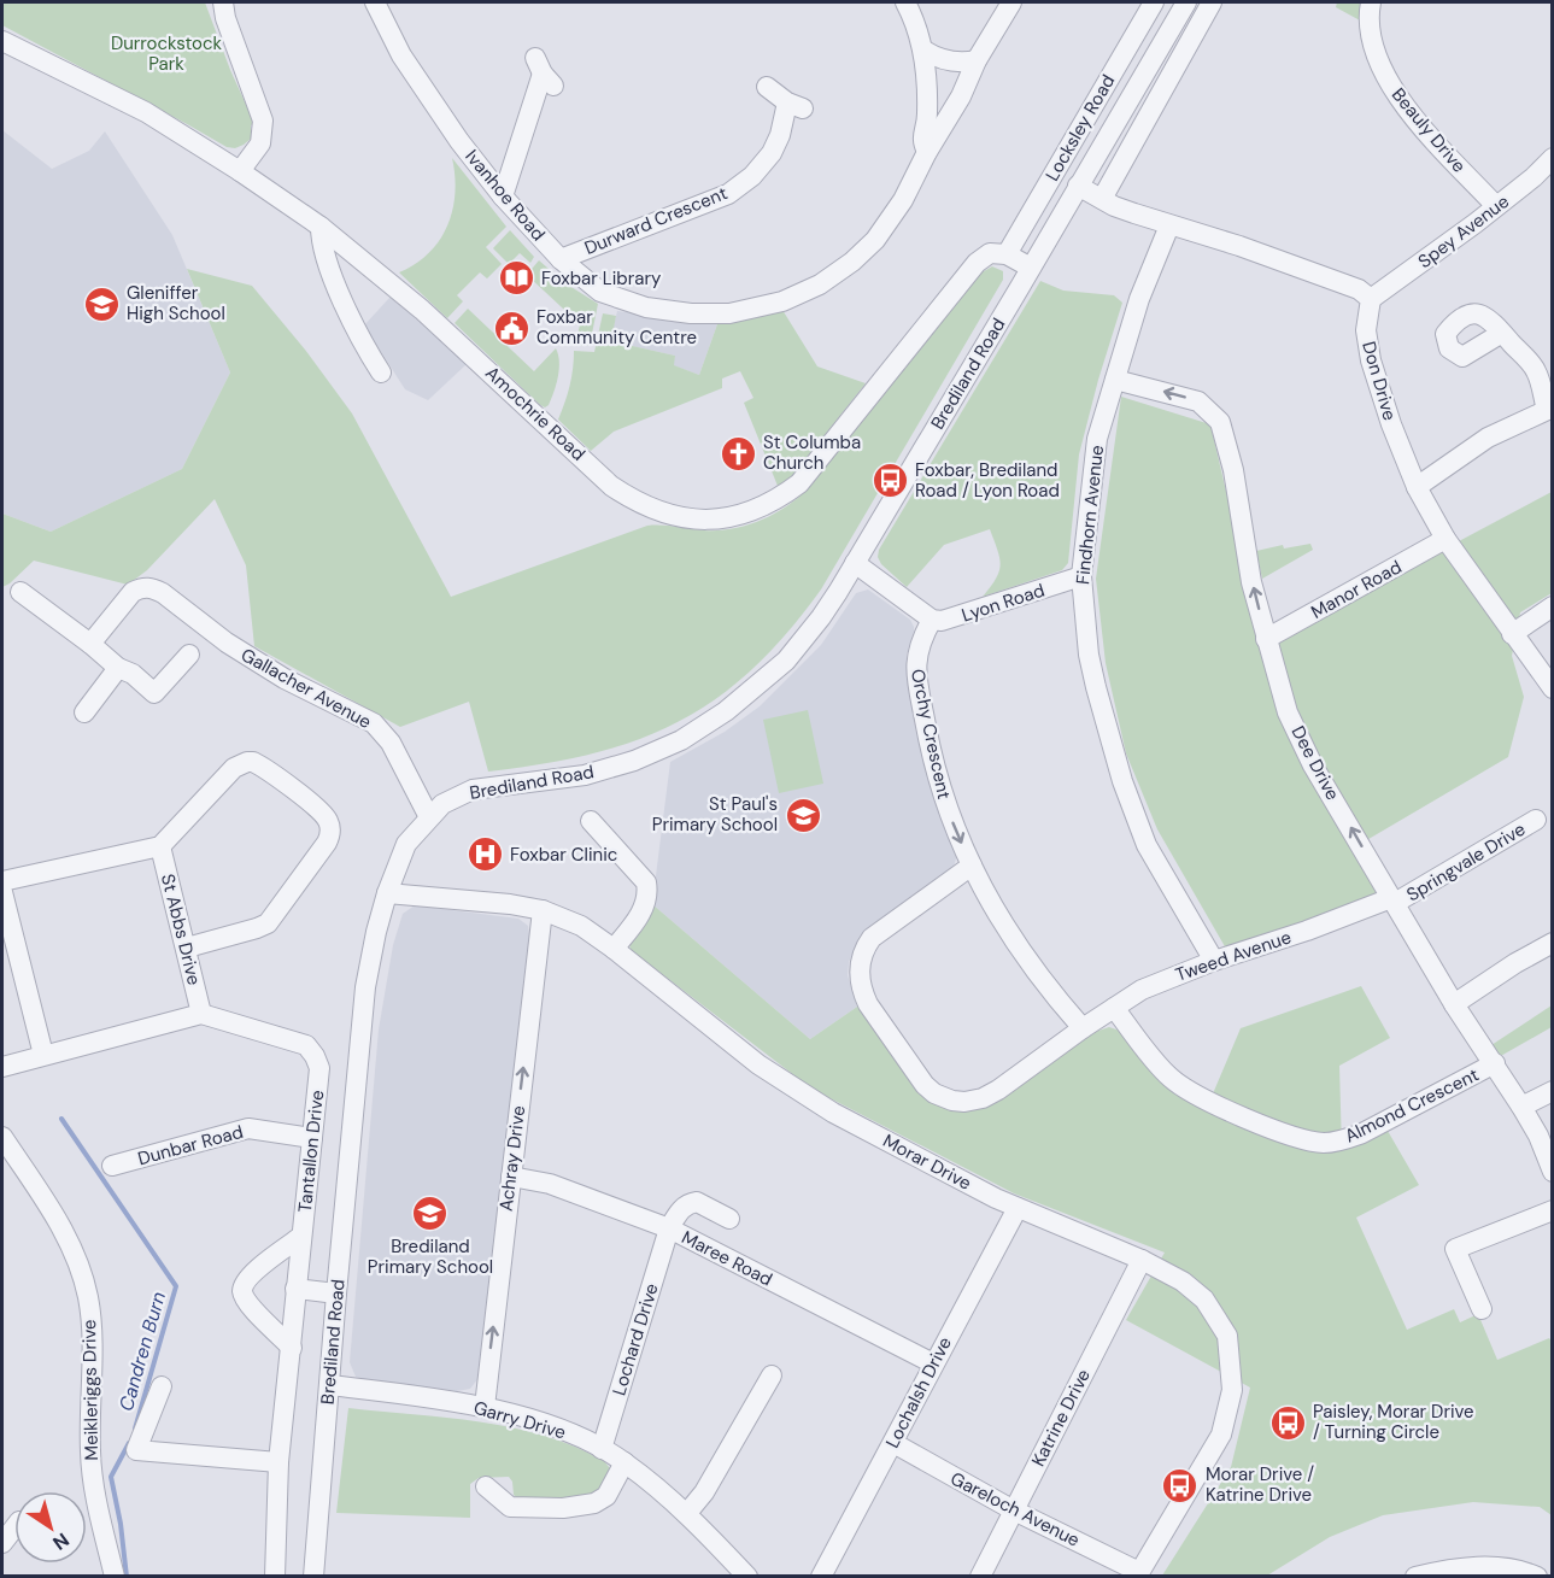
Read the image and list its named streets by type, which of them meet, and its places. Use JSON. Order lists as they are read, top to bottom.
{
  "streets": {
    "street": [
      "Locksley Road",
      "Beauly Drive",
      "Ivanhoe Road",
      "Durward Crescent",
      "Spey Avenue",
      "Brediland Road",
      "Don Drive",
      "Amochrie Road",
      "Findhorn Avenue",
      "Manor Road",
      "Lyon Road",
      "Gallacher Avenue",
      "Orchy Crescent",
      "Dee Drive",
      "Springvale Drive",
      "St Abbs Drive",
      "Tweed Avenue",
      "Almond Crescent",
      "Dunbar Road",
      "Tantallon Drive",
      "Achray Drive",
      "Morar Drive",
      "Maree Road",
      "Lochard Drive",
      "Meikleriggs Drive",
      "Lochalsh Drive",
      "Katrine Drive",
      "Garry Drive",
      "Gareloch Avenue"
    ]
  },
  "crossings": [
    ["Locksley Road", "Amochrie Road"],
    ["Beauly Drive", "Spey Avenue"],
    ["Ivanhoe Road", "Durward Crescent"],
    ["Spey Avenue", "Don Drive"],
    ["Brediland Road", "Gallacher Avenue"],
    ["Brediland Road", "Morar Drive"],
    ["Brediland Road", "Garry Drive"],
    ["Don Drive", "Manor Road"],
    ["Findhorn Avenue", "Lyon Road"],
    ["Findhorn Avenue", "Dee Drive"],
    ["Findhorn Avenue", "Tweed Avenue"],
    ["Manor Road", "Dee Drive"],
    ["Lyon Road", "Orchy Crescent"],
    ["Orchy Crescent", "Tweed Avenue"],
    ["Dee Drive", "Springvale Drive"],
    ["Dee Drive", "Tweed Avenue"],
    ["Dee Drive", "Almond Crescent"],
    ["Springvale Drive", "Tweed Avenue"],
    ["St Abbs Drive", "Tantallon Drive"],
    ["Tweed Avenue", "Almond Crescent"],
    ["Dunbar Road", "Tantallon Drive"],
    ["Achray Drive", "Morar Drive"],
    ["Achray Drive", "Maree Road"],
    ["Achray Drive", "Garry Drive"],
    ["Morar Drive", "Lochalsh Drive"],
    ["Morar Drive", "Katrine Drive"],
    ["Morar Drive", "Gareloch Avenue"],
    ["Maree Road", "Lochard Drive"],
    ["Maree Road", "Lochalsh Drive"],
    ["Lochard Drive", "Garry Drive"],
    ["Lochalsh Drive", "Gareloch Avenue"],
    ["Katrine Drive", "Gareloch Avenue"]
  ],
  "one_way": ["Orchy Crescent", "Dee Drive", "Achray Drive"],
  "water": ["Candren Burn"],
  "parks": ["Durrockstock Park"],
  "places": {
    "library": ["Foxbar Library"],
    "school or university": ["Gleniffer High School", "St Paul's Primary School", "Brediland Primary School"],
    "public building": ["Foxbar Community Centre"],
    "church": ["St Columba Church"],
    "bus stop": ["Foxbar, Brediland Road / Lyon Road", "Paisley, Morar Drive / Turning Circle", "Morar Drive / Katrine Drive"],
    "hospital": ["Foxbar Clinic"]
  },
  "north": "bottom right"
}
